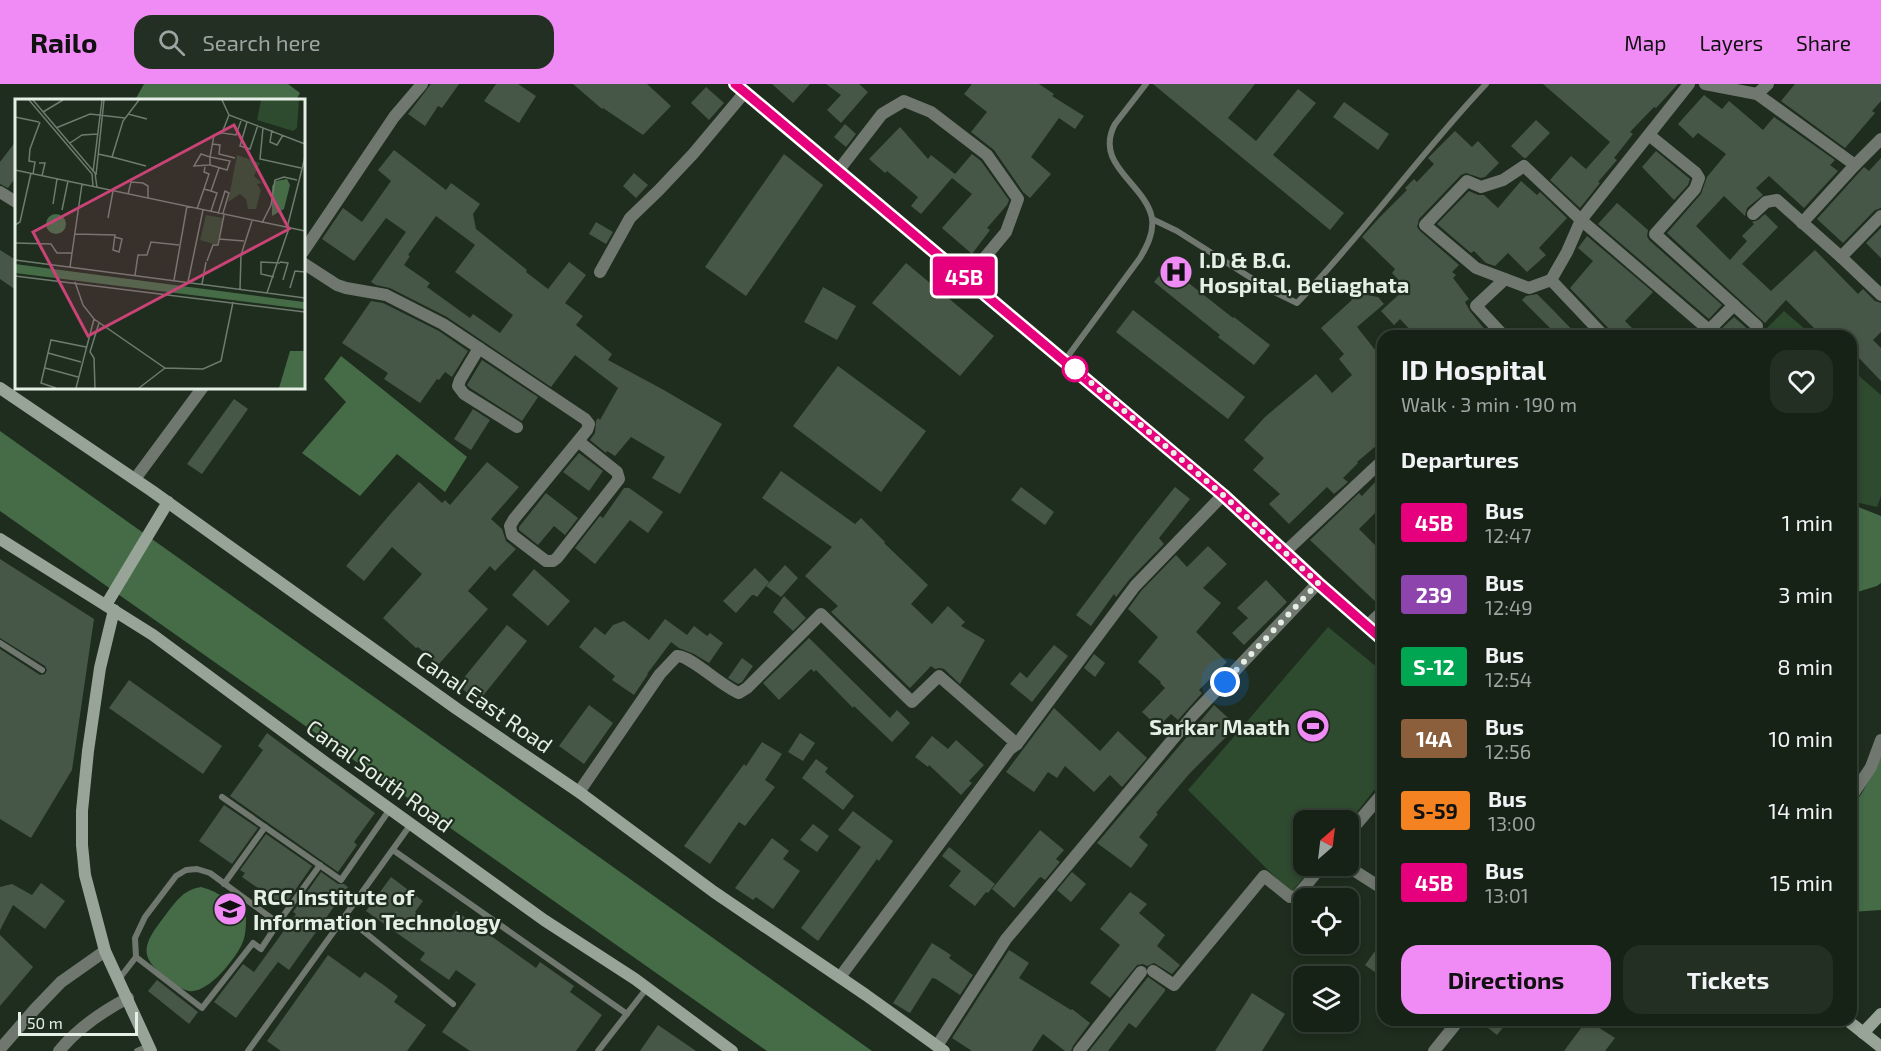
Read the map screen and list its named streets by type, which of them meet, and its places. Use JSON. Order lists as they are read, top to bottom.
{
  "streets": {
    "main road": ["Canal East Road", "Canal South Road"]
  },
  "places": {
    "hospital": ["I.D & B.G. Hospital, Beliaghata"],
    "sports": ["Sarkar Maath"],
    "school or university": ["RCC Institute of Information Technology"]
  },
  "lines": ["bus line 45B"],
  "scale_bar": "50 m",
  "north": "top right",
  "page": {
    "header": "Railo",
    "search": "Search here",
    "nav": ["Map", "Layers", "Share"],
    "on_map": "45B",
    "heading": [
      ["ID Hospital", "Walk · 3 min · 190 m"],
      "Departures"
    ],
    "list": [
      {
        "mark": "45B",
        "name": "Bus",
        "note": "12:47",
        "value": "1 min"
      },
      {
        "mark": "239",
        "name": "Bus",
        "note": "12:49",
        "value": "3 min"
      },
      {
        "mark": "S-12",
        "name": "Bus",
        "note": "12:54",
        "value": "8 min"
      },
      {
        "mark": "14A",
        "name": "Bus",
        "note": "12:56",
        "value": "10 min"
      },
      {
        "mark": "S-59",
        "name": "Bus",
        "note": "13:00",
        "value": "14 min"
      },
      {
        "mark": "45B",
        "name": "Bus",
        "note": "13:01",
        "value": "15 min"
      }
    ],
    "buttons": ["Directions", "Tickets"],
    "scale": "50 m"
  }
}
